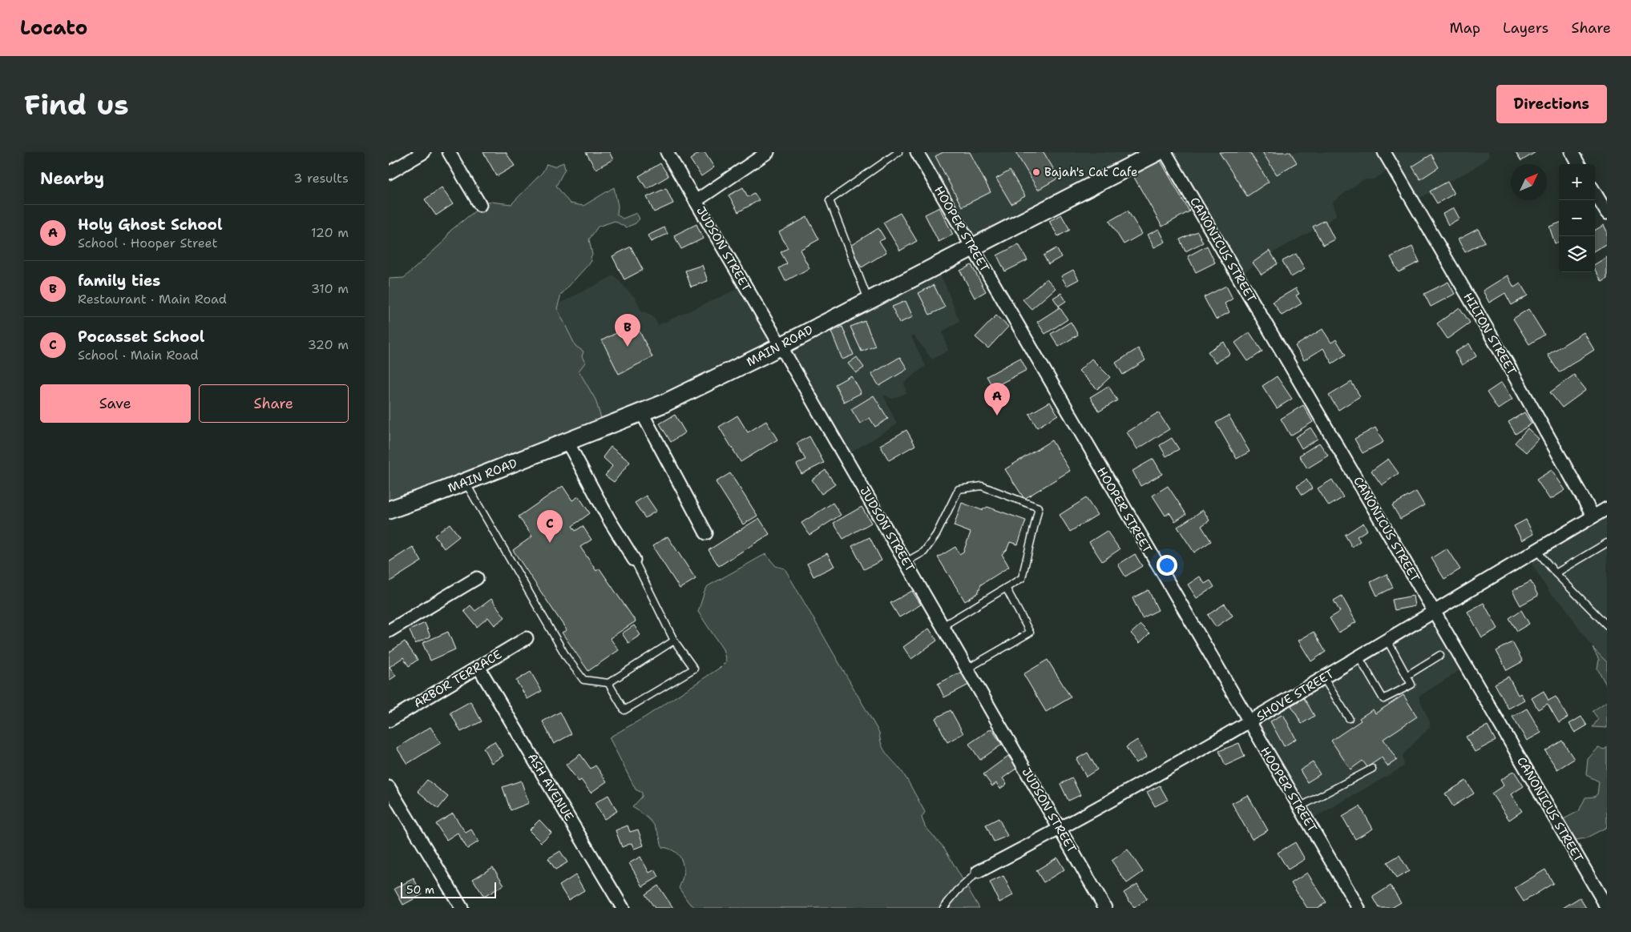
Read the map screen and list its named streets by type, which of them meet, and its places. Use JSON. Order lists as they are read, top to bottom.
{
  "streets": {
    "main road": ["MAIN ROAD"],
    "street": [
      "HOOPER STREET",
      "JUDSON STREET",
      "CANONICUS STREET",
      "HILTON STREET",
      "ARBOR TERRACE",
      "SHOVE STREET",
      "ASH AVENUE"
    ]
  },
  "crossings": [
    ["HOOPER STREET", "MAIN ROAD"],
    ["HOOPER STREET", "SHOVE STREET"],
    ["JUDSON STREET", "MAIN ROAD"],
    ["JUDSON STREET", "SHOVE STREET"],
    ["CANONICUS STREET", "SHOVE STREET"],
    ["HILTON STREET", "SHOVE STREET"],
    ["ARBOR TERRACE", "ASH AVENUE"]
  ],
  "places": ["Bajah's Cat Cafe"],
  "scale_bar": "50 m",
  "north": "top right",
  "page": {
    "header": "Locato",
    "nav": ["Map", "Layers", "Share"],
    "buttons": [
      "Directions",
      ["Save", "Share"]
    ],
    "title": "Find us",
    "heading": ["Nearby", "3 results"],
    "map_buttons": ["+", "−"],
    "list": [
      {
        "mark": "A",
        "name": "Holy Ghost School",
        "note": "School · Hooper Street",
        "value": "120 m"
      },
      {
        "mark": "B",
        "name": "family ties",
        "note": "Restaurant · Main Road",
        "value": "310 m"
      },
      {
        "mark": "C",
        "name": "Pocasset School",
        "note": "School · Main Road",
        "value": "320 m"
      }
    ],
    "pins": ["B", "A", "C"],
    "scale": "50 m"
  }
}
